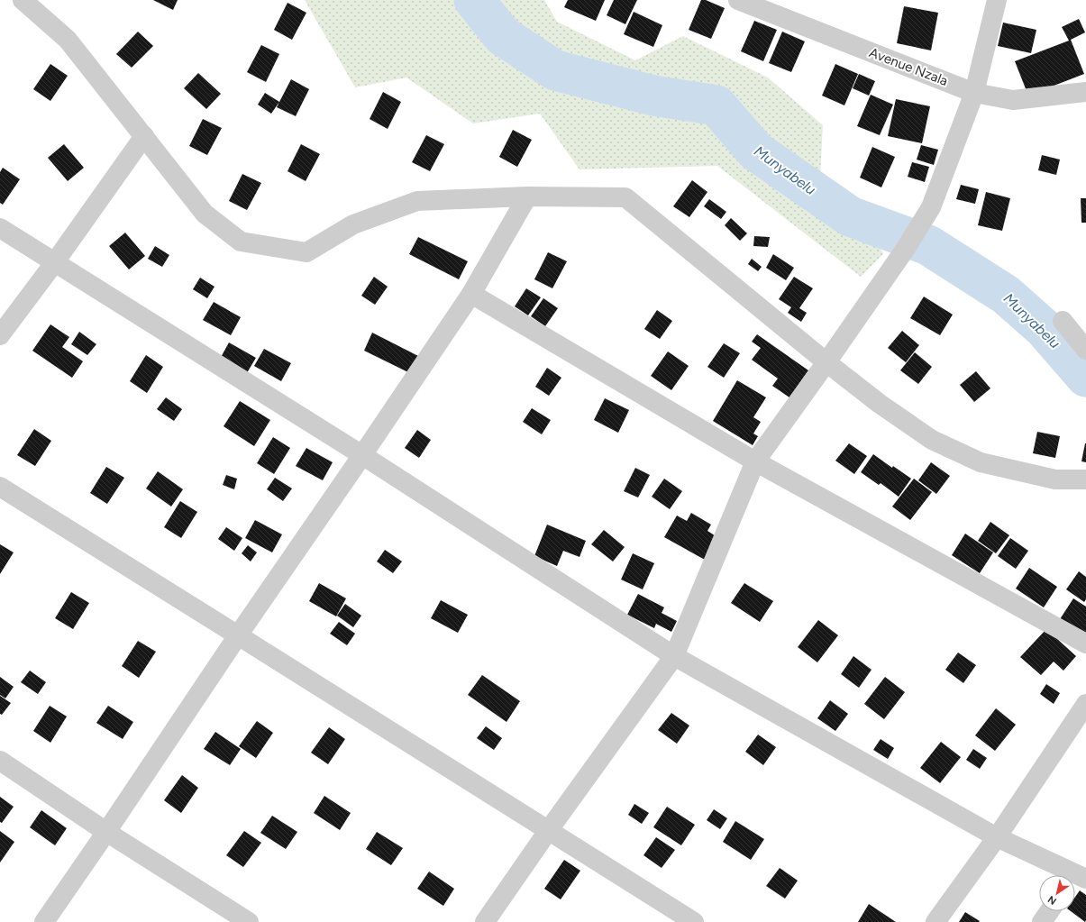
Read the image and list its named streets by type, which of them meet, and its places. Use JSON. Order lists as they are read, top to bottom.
{
  "streets": {
    "street": ["Avenue Nzala"]
  },
  "water": ["Munyabelu"],
  "north": "bottom left"
}
